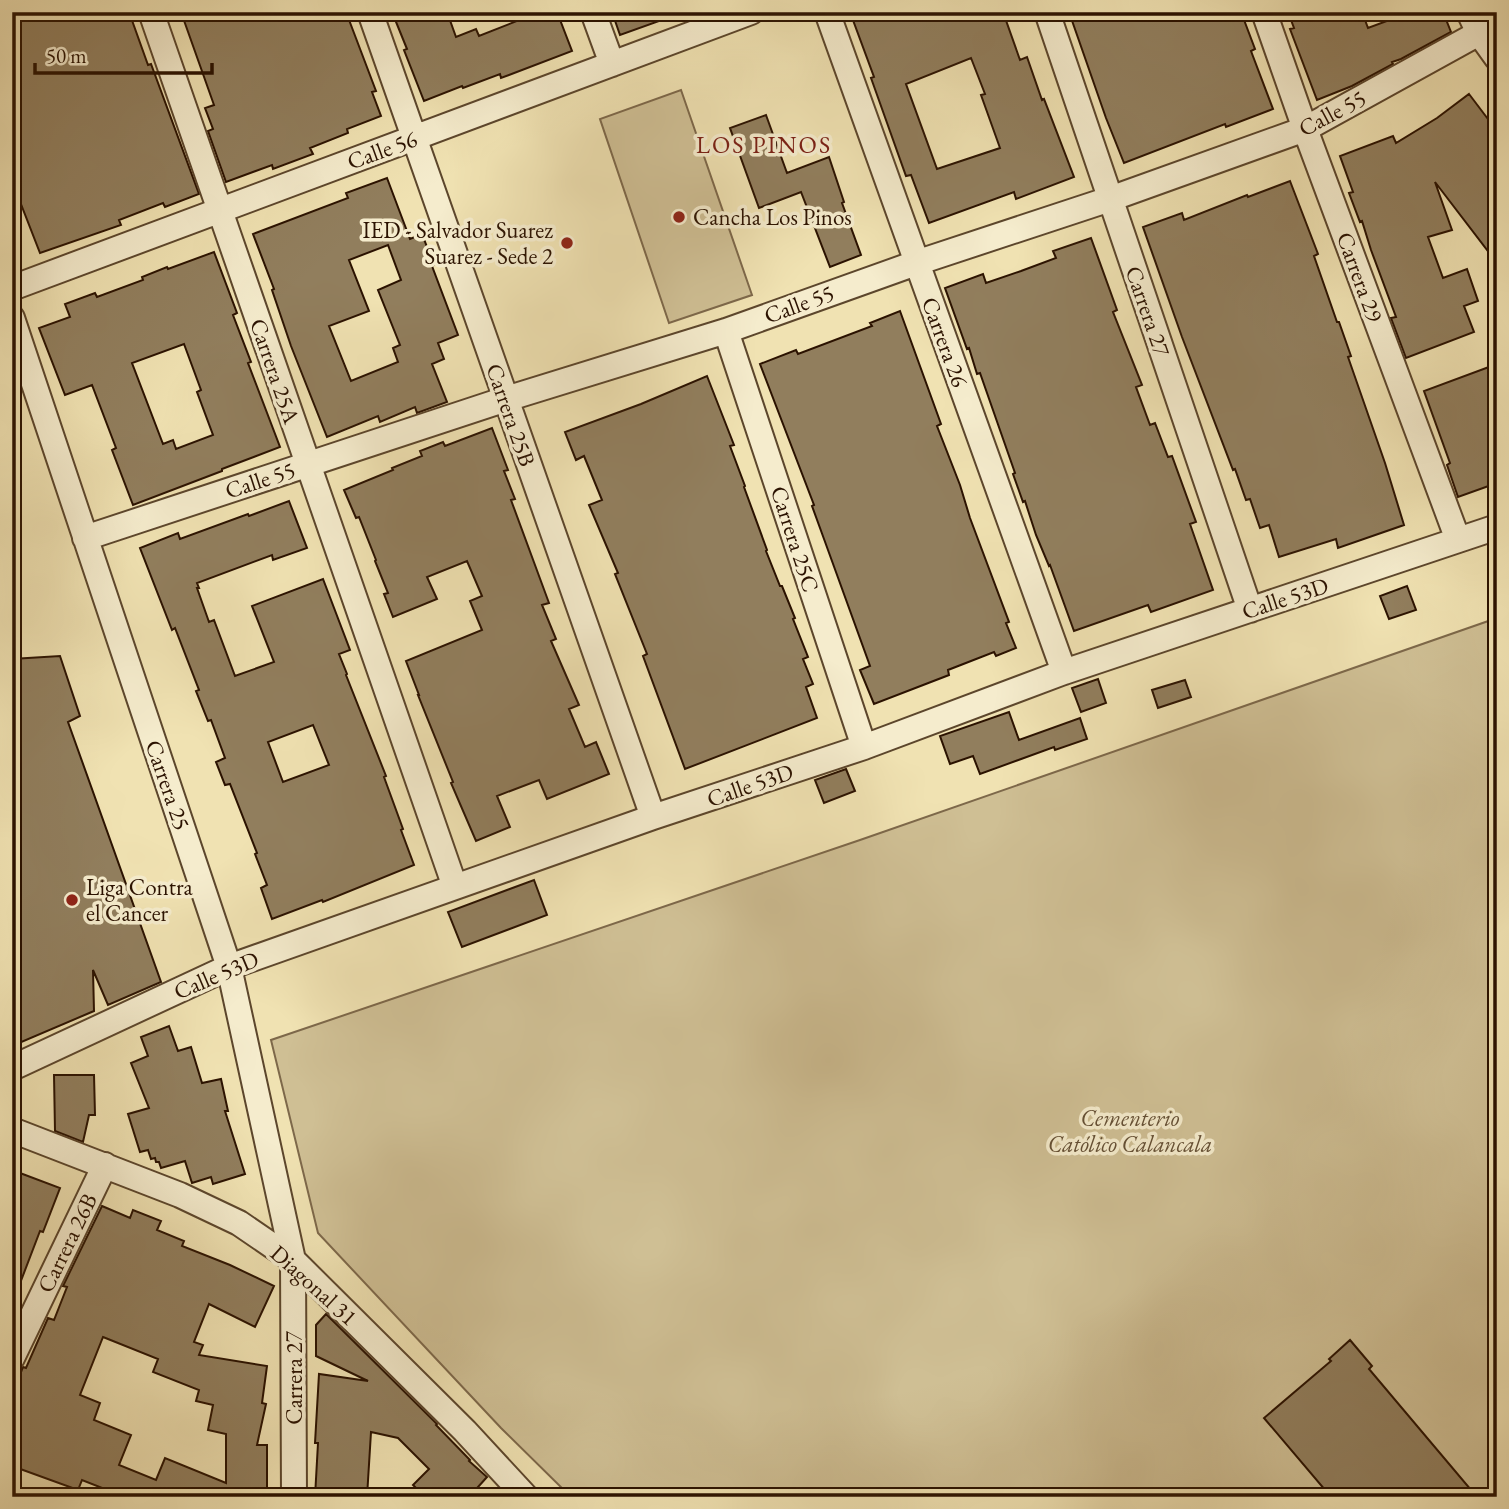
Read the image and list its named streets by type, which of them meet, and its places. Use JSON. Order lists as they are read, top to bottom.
{
  "streets": {
    "street": [
      "Calle 55",
      "Calle 56",
      "Carrera 29",
      "Carrera 27",
      "Carrera 26",
      "Carrera 25A",
      "Carrera 25B",
      "Carrera 25C",
      "Calle 53D",
      "Carrera 25",
      "Carrera 26B",
      "Diagonal 31"
    ]
  },
  "crossings": [
    ["Calle 55", "Carrera 29"],
    ["Calle 55", "Carrera 27"],
    ["Calle 55", "Carrera 26"],
    ["Calle 55", "Carrera 25A"],
    ["Calle 55", "Carrera 25B"],
    ["Calle 55", "Carrera 25C"],
    ["Calle 55", "Carrera 25"],
    ["Calle 56", "Carrera 25A"],
    ["Calle 56", "Carrera 25B"],
    ["Carrera 29", "Calle 53D"],
    ["Carrera 27", "Calle 53D"],
    ["Carrera 27", "Carrera 25"],
    ["Carrera 27", "Diagonal 31"],
    ["Carrera 26", "Calle 53D"],
    ["Carrera 25A", "Calle 53D"],
    ["Carrera 25B", "Calle 53D"],
    ["Carrera 25C", "Calle 53D"],
    ["Calle 53D", "Carrera 25"],
    ["Carrera 25", "Diagonal 31"],
    ["Carrera 26B", "Diagonal 31"]
  ],
  "districts": ["LOS PINOS"],
  "parks": ["Cementerio Católico Calancala"],
  "places": ["Cancha Los Pinos", "IED - Salvador Suarez Suarez - Sede 2", "Liga Contra el Cancer"],
  "scale_bar": "50 m"
}
